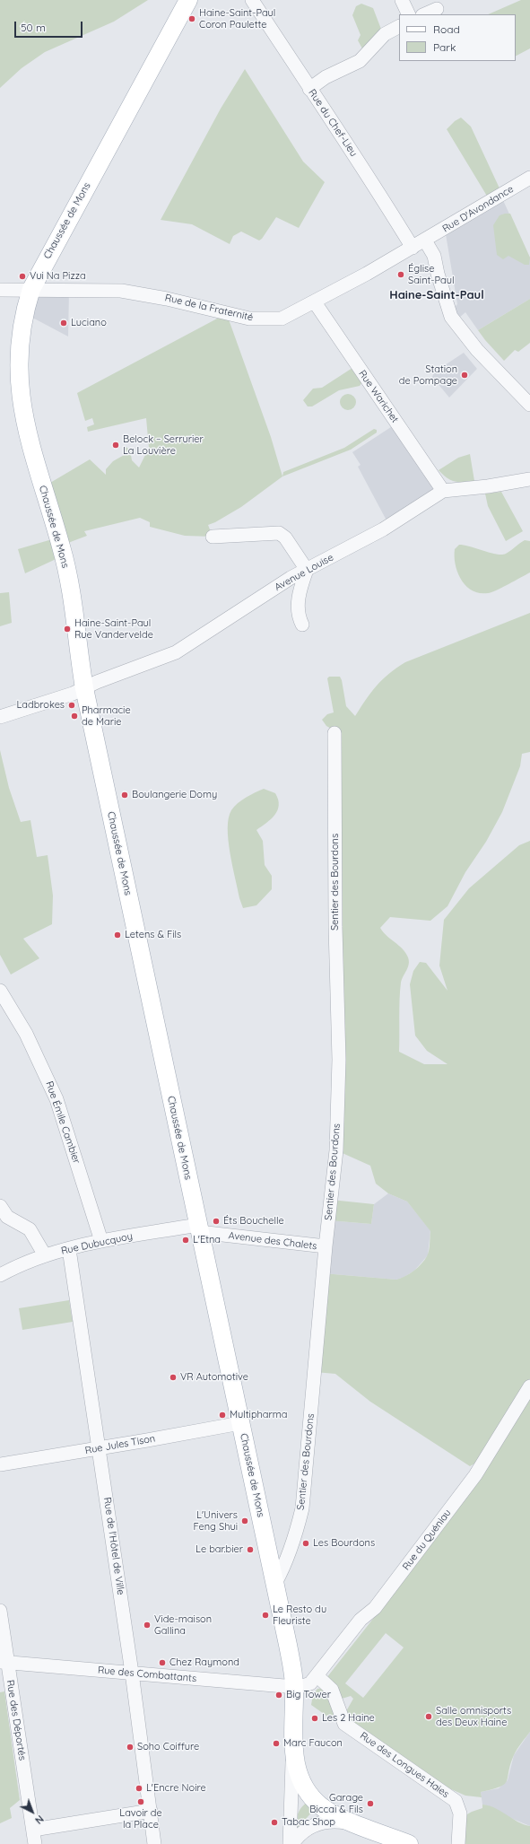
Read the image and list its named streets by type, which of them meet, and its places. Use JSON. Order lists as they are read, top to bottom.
{
  "streets": {
    "main road": ["Chaussée de Mons"],
    "street": [
      "Rue du Chef-Lieu",
      "Rue D'Avondance",
      "Rue de la Fraternité",
      "Rue Warichet",
      "Avenue Louise",
      "Sentier des Bourdons",
      "Rue Émile Cambier",
      "Avenue des Chalets",
      "Rue Dubucquoy",
      "Rue Jules Tison",
      "Rue du Quéniau",
      "Rue de l'Hôtel de Ville",
      "Rue des Combattants",
      "Rue des Déportés",
      "Rue des Longues Haies"
    ]
  },
  "crossings": [
    ["Rue du Chef-Lieu", "Rue D'Avondance"],
    ["Rue du Chef-Lieu", "Rue de la Fraternité"],
    ["Rue D'Avondance", "Rue de la Fraternité"],
    ["Chaussée de Mons", "Rue de la Fraternité"],
    ["Chaussée de Mons", "Avenue Louise"],
    ["Chaussée de Mons", "Sentier des Bourdons"],
    ["Chaussée de Mons", "Avenue des Chalets"],
    ["Chaussée de Mons", "Rue Dubucquoy"],
    ["Chaussée de Mons", "Rue Jules Tison"],
    ["Chaussée de Mons", "Rue du Quéniau"],
    ["Chaussée de Mons", "Rue des Combattants"],
    ["Chaussée de Mons", "Rue des Longues Haies"],
    ["Rue de la Fraternité", "Rue Warichet"],
    ["Rue Warichet", "Avenue Louise"],
    ["Sentier des Bourdons", "Avenue des Chalets"],
    ["Rue Émile Cambier", "Rue Dubucquoy"],
    ["Avenue des Chalets", "Rue Dubucquoy"],
    ["Rue Dubucquoy", "Rue de l'Hôtel de Ville"],
    ["Rue Jules Tison", "Rue de l'Hôtel de Ville"],
    ["Rue du Quéniau", "Rue des Combattants"],
    ["Rue du Quéniau", "Rue des Longues Haies"],
    ["Rue de l'Hôtel de Ville", "Rue des Combattants"],
    ["Rue des Combattants", "Rue des Déportés"],
    ["Rue des Combattants", "Rue des Longues Haies"]
  ],
  "districts": ["Haine-Saint-Paul"],
  "places": [
    "Haine-Saint-Paul Coron Paulette",
    "Église Saint-Paul",
    "Vui Na Pizza",
    "Luciano",
    "Station de Pompage",
    "Belock – Serrurier La Louvière",
    "Haine-Saint-Paul Rue Vandervelde",
    "Ladbrokes",
    "Pharmacie de Marie",
    "Boulangerie Domy",
    "Letens & Fils",
    "Éts Bouchelle",
    "L'Etna",
    "VR Automotive",
    "Multipharma",
    "L'Univers Feng Shui",
    "Les Bourdons",
    "Le bar.bier",
    "Le Resto du Fleuriste",
    "Vide-maison Gallina",
    "Chez Raymond",
    "Big Tower",
    "Salle omnisports des Deux Haine",
    "Les 2 Haine",
    "Marc Faucon",
    "Soho Coiffure",
    "L'Encre Noire",
    "Lavoir de la Place",
    "Garage Biccai & Fils",
    "Tabac Shop"
  ],
  "legend": ["Road", "Park"],
  "scale_bar": "50 m",
  "north": "bottom right"
}
